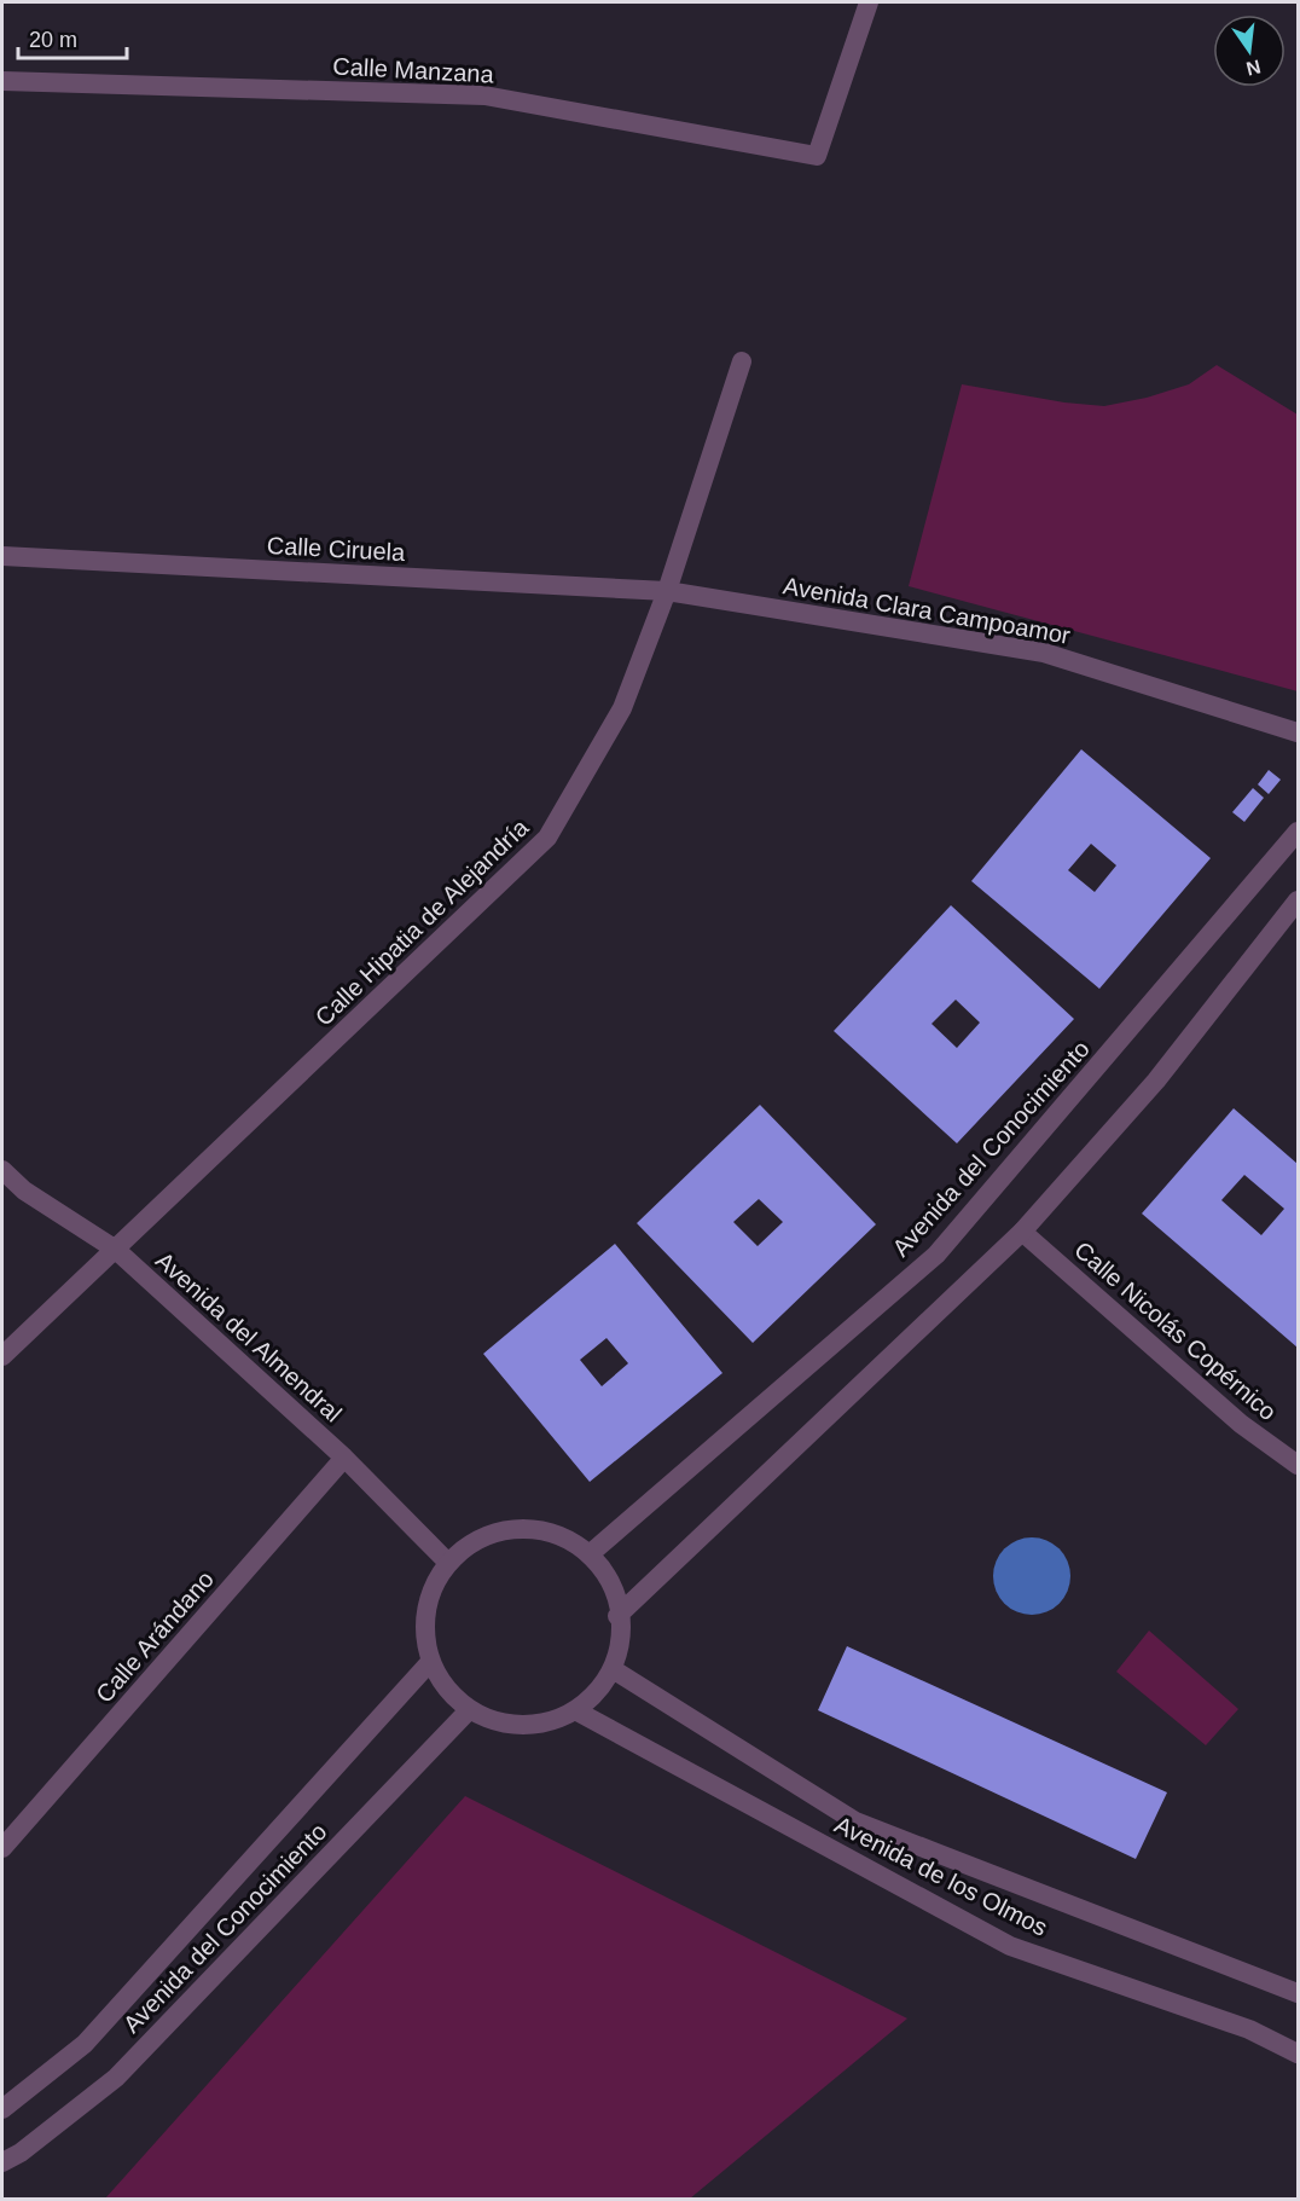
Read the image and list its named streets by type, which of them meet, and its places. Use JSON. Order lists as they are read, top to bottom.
{
  "streets": {
    "street": [
      "Calle Manzana",
      "Calle Ciruela",
      "Avenida Clara Campoamor",
      "Calle Hipatia de Alejandría",
      "Avenida del Conocimiento",
      "Calle Nicolás Copérnico",
      "Avenida del Almendral",
      "Calle Arándano",
      "Avenida de los Olmos"
    ]
  },
  "crossings": [
    ["Calle Ciruela", "Avenida Clara Campoamor"],
    ["Calle Ciruela", "Calle Hipatia de Alejandría"],
    ["Avenida Clara Campoamor", "Calle Hipatia de Alejandría"],
    ["Calle Hipatia de Alejandría", "Avenida del Almendral"],
    ["Avenida del Conocimiento", "Avenida del Almendral"],
    ["Avenida del Conocimiento", "Avenida de los Olmos"],
    ["Avenida del Almendral", "Calle Arándano"],
    ["Avenida del Almendral", "Avenida de los Olmos"]
  ],
  "scale_bar": "20 m",
  "north": "bottom"
}
